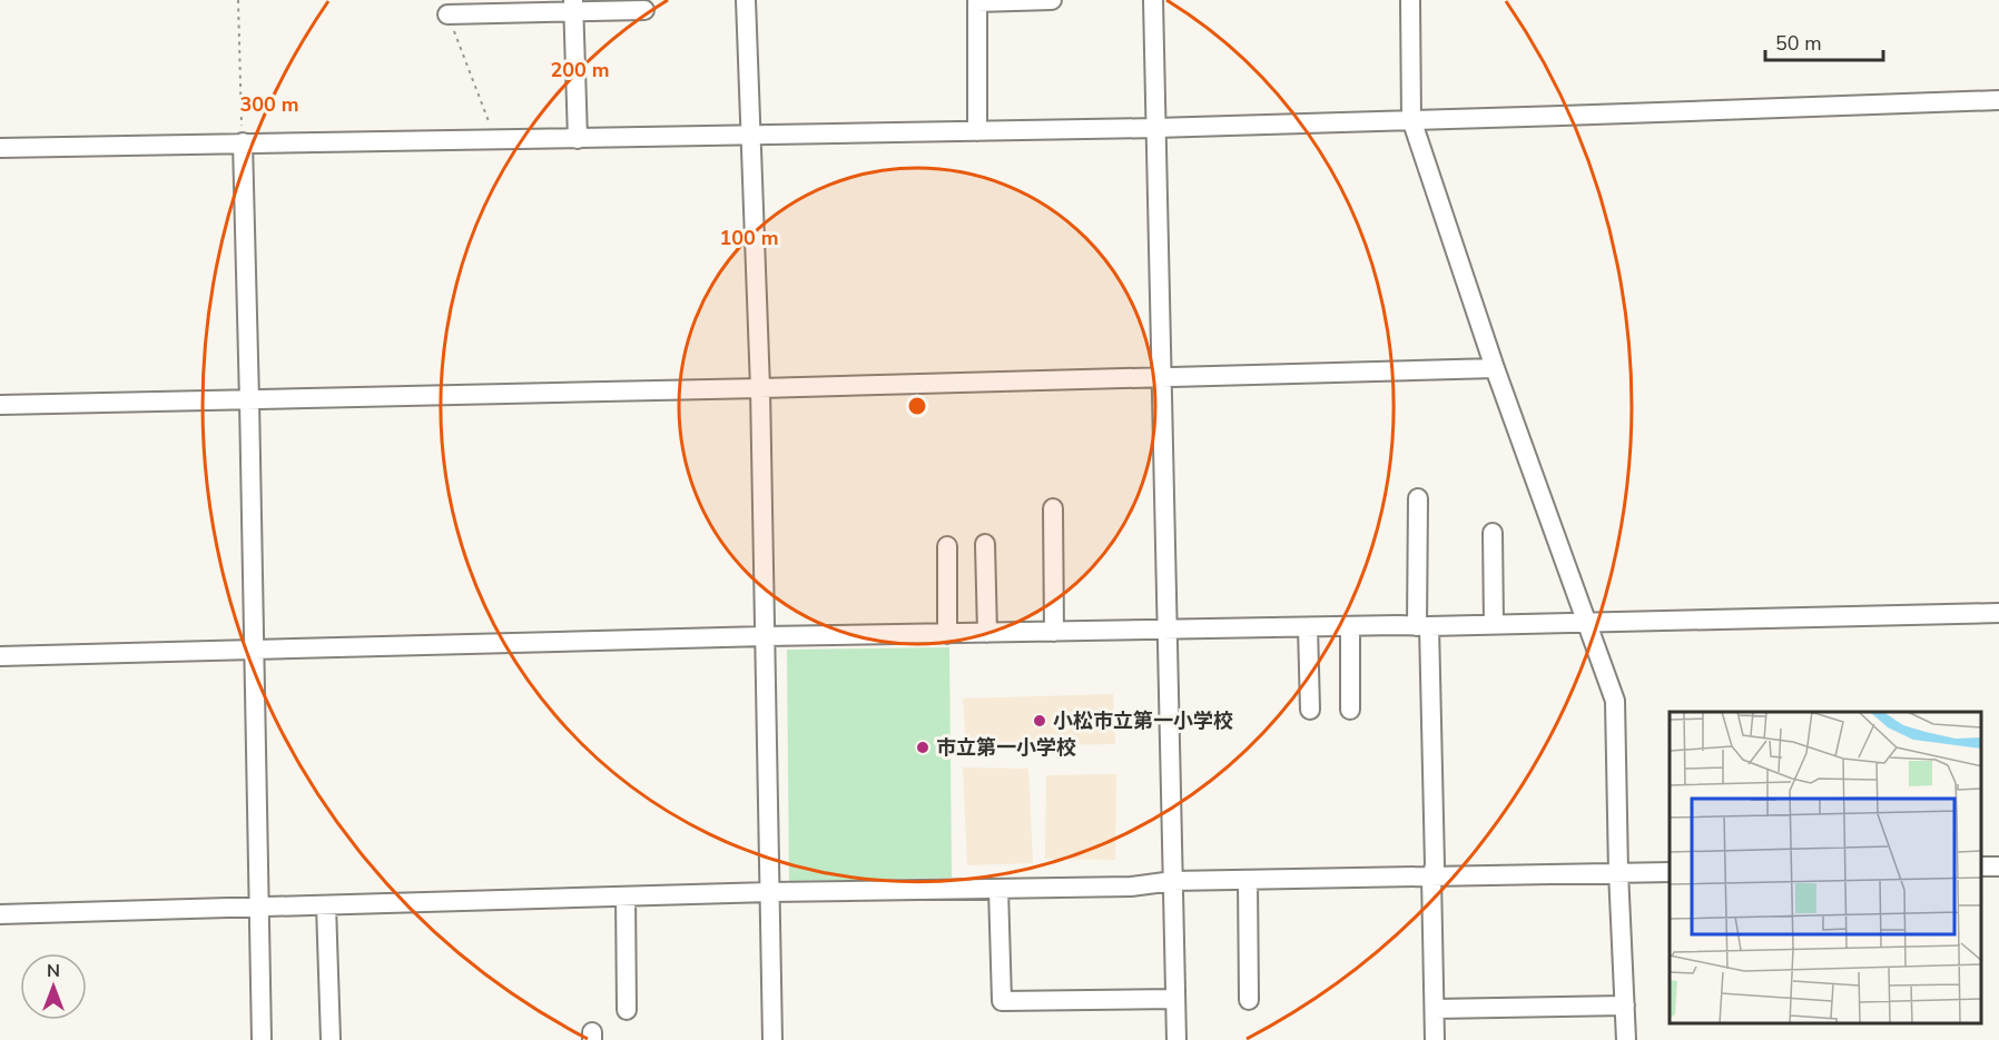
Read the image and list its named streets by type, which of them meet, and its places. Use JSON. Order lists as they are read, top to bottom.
{
  "places": ["小松市立第一小学校", "市立第一小学校"],
  "scale_bar": "50 m",
  "north": "top",
  "rings": ["200 m", "300 m", "100 m"]
}
